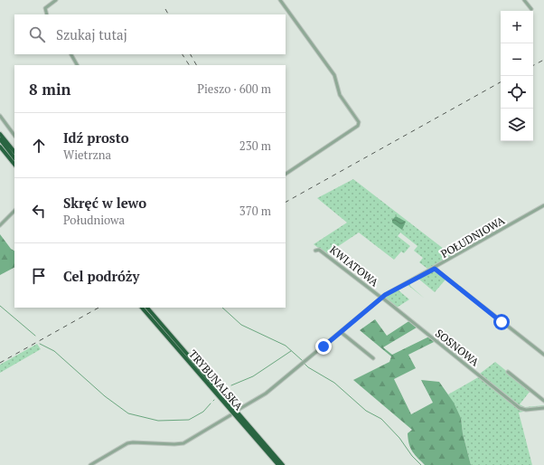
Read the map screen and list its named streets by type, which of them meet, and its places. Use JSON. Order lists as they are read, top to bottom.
{
  "streets": {
    "highway": ["TRYBUNALSKA"],
    "street": ["POŁUDNIOWA", "KWIATOWA", "SOSNOWA"]
  },
  "crossings": [
    ["POŁUDNIOWA", "KWIATOWA"],
    ["POŁUDNIOWA", "SOSNOWA"],
    ["KWIATOWA", "SOSNOWA"]
  ],
  "page": {
    "map_buttons": ["+", "−"],
    "search": "Szukaj tutaj",
    "heading": ["8 min", "Pieszo · 600 m"],
    "list": [
      ["Idź prosto", "Wietrzna", "230 m"],
      ["Skręć w lewo", "Południowa", "370 m"],
      "Cel podróży"
    ]
  }
}
